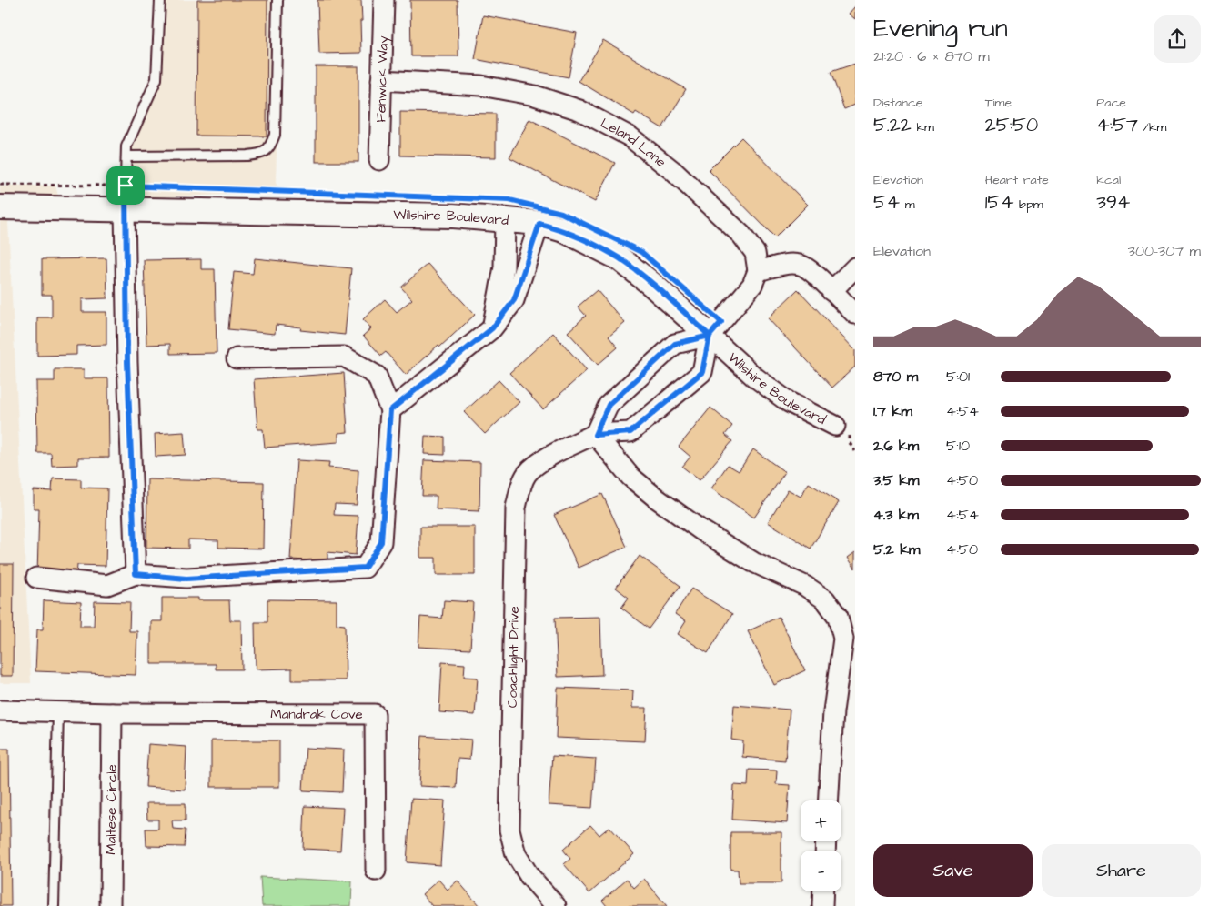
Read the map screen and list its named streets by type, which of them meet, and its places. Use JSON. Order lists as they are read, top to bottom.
{
  "streets": {
    "street": [
      "Fenwick Way",
      "Leland Lane",
      "Wilshire Boulevard",
      "Coachlight Drive",
      "Mandrak Cove",
      "Maltese Circle"
    ]
  },
  "crossings": [
    ["Fenwick Way", "Leland Lane"],
    ["Wilshire Boulevard", "Coachlight Drive"],
    ["Mandrak Cove", "Maltese Circle"]
  ],
  "page": {
    "heading": ["Evening run", "21:20 · 6 × 870 m"],
    "stats": [
      ["Distance", "5.22 km"],
      ["Time", "25:50"],
      ["Pace", "4:57 /km"],
      ["Elevation", "54 m"],
      ["Heart rate", "154 bpm"],
      ["kcal", "394"]
    ],
    "chart": ["Elevation", "300–307 m"],
    "list": [
      {
        "name": "870 m",
        "note": "5:01"
      },
      {
        "name": "1.7 km",
        "note": "4:54"
      },
      {
        "name": "2.6 km",
        "note": "5:10"
      },
      {
        "name": "3.5 km",
        "note": "4:50"
      },
      {
        "name": "4.3 km",
        "note": "4:54"
      },
      {
        "name": "5.2 km",
        "note": "4:50"
      }
    ],
    "map_buttons": ["+", "−"],
    "buttons": ["Save", "Share"]
  }
}
